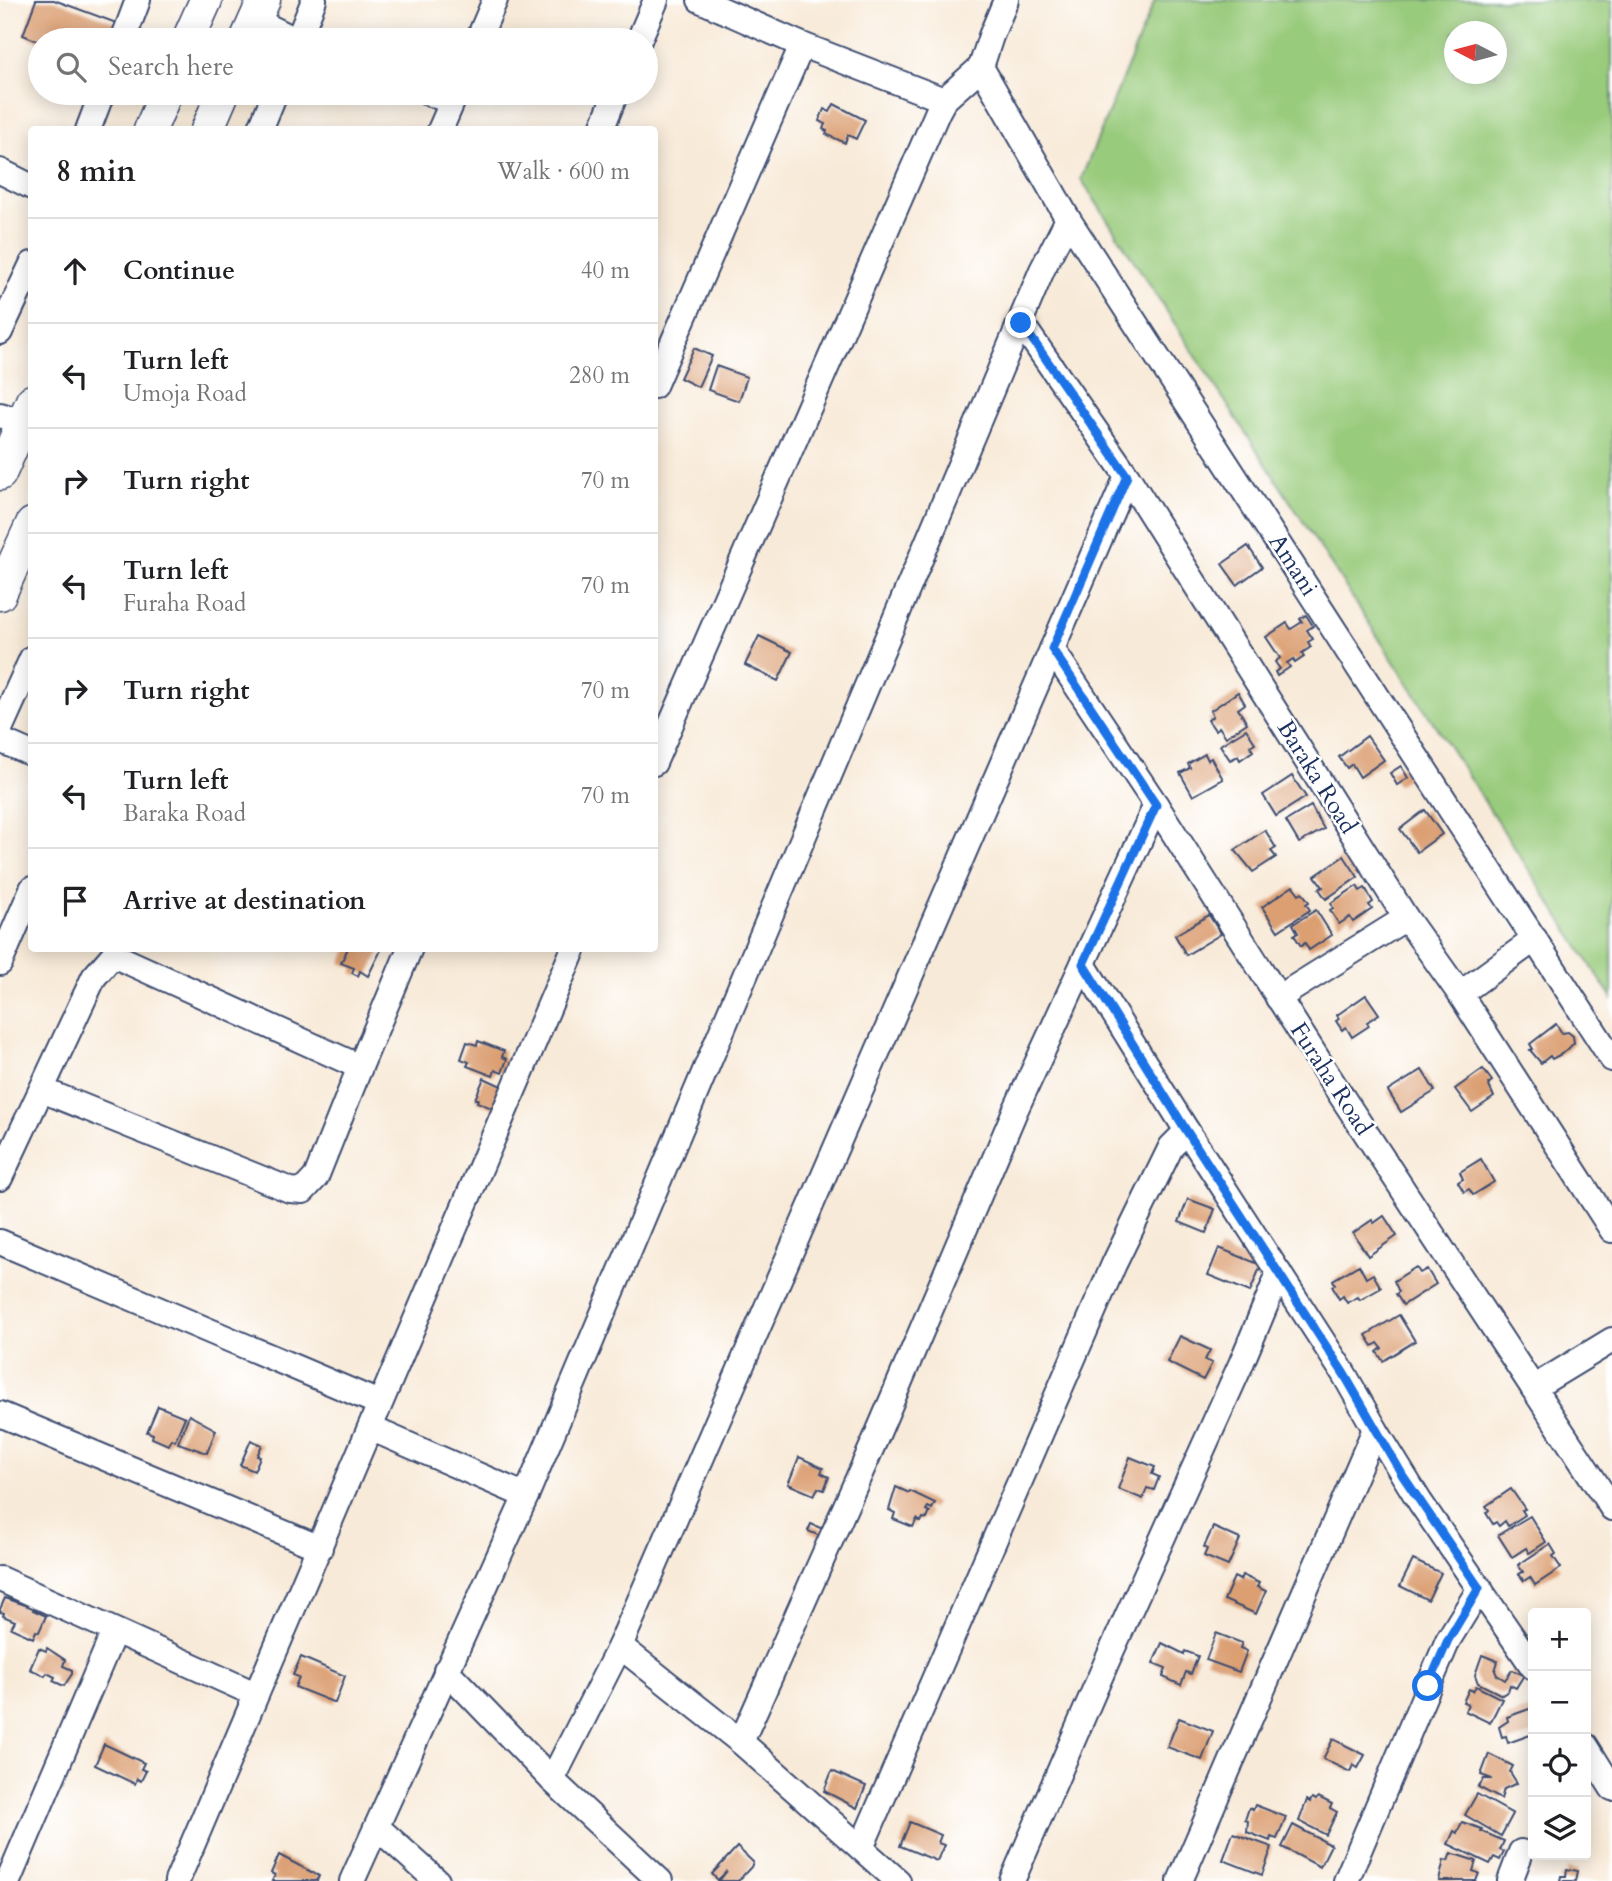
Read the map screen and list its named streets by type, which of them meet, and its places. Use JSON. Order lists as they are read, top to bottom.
{
  "streets": {
    "street": ["Amani", "Baraka Road", "Furaha Road"]
  },
  "north": "left",
  "page": {
    "search": "Search here",
    "heading": ["8 min", "Walk · 600 m"],
    "list": [
      ["Continue", "40 m"],
      ["Turn left", "Umoja Road", "280 m"],
      ["Turn right", "70 m"],
      ["Turn left", "Furaha Road", "70 m"],
      ["Turn right", "70 m"],
      ["Turn left", "Baraka Road", "70 m"],
      "Arrive at destination"
    ],
    "map_buttons": ["+", "−"]
  }
}
